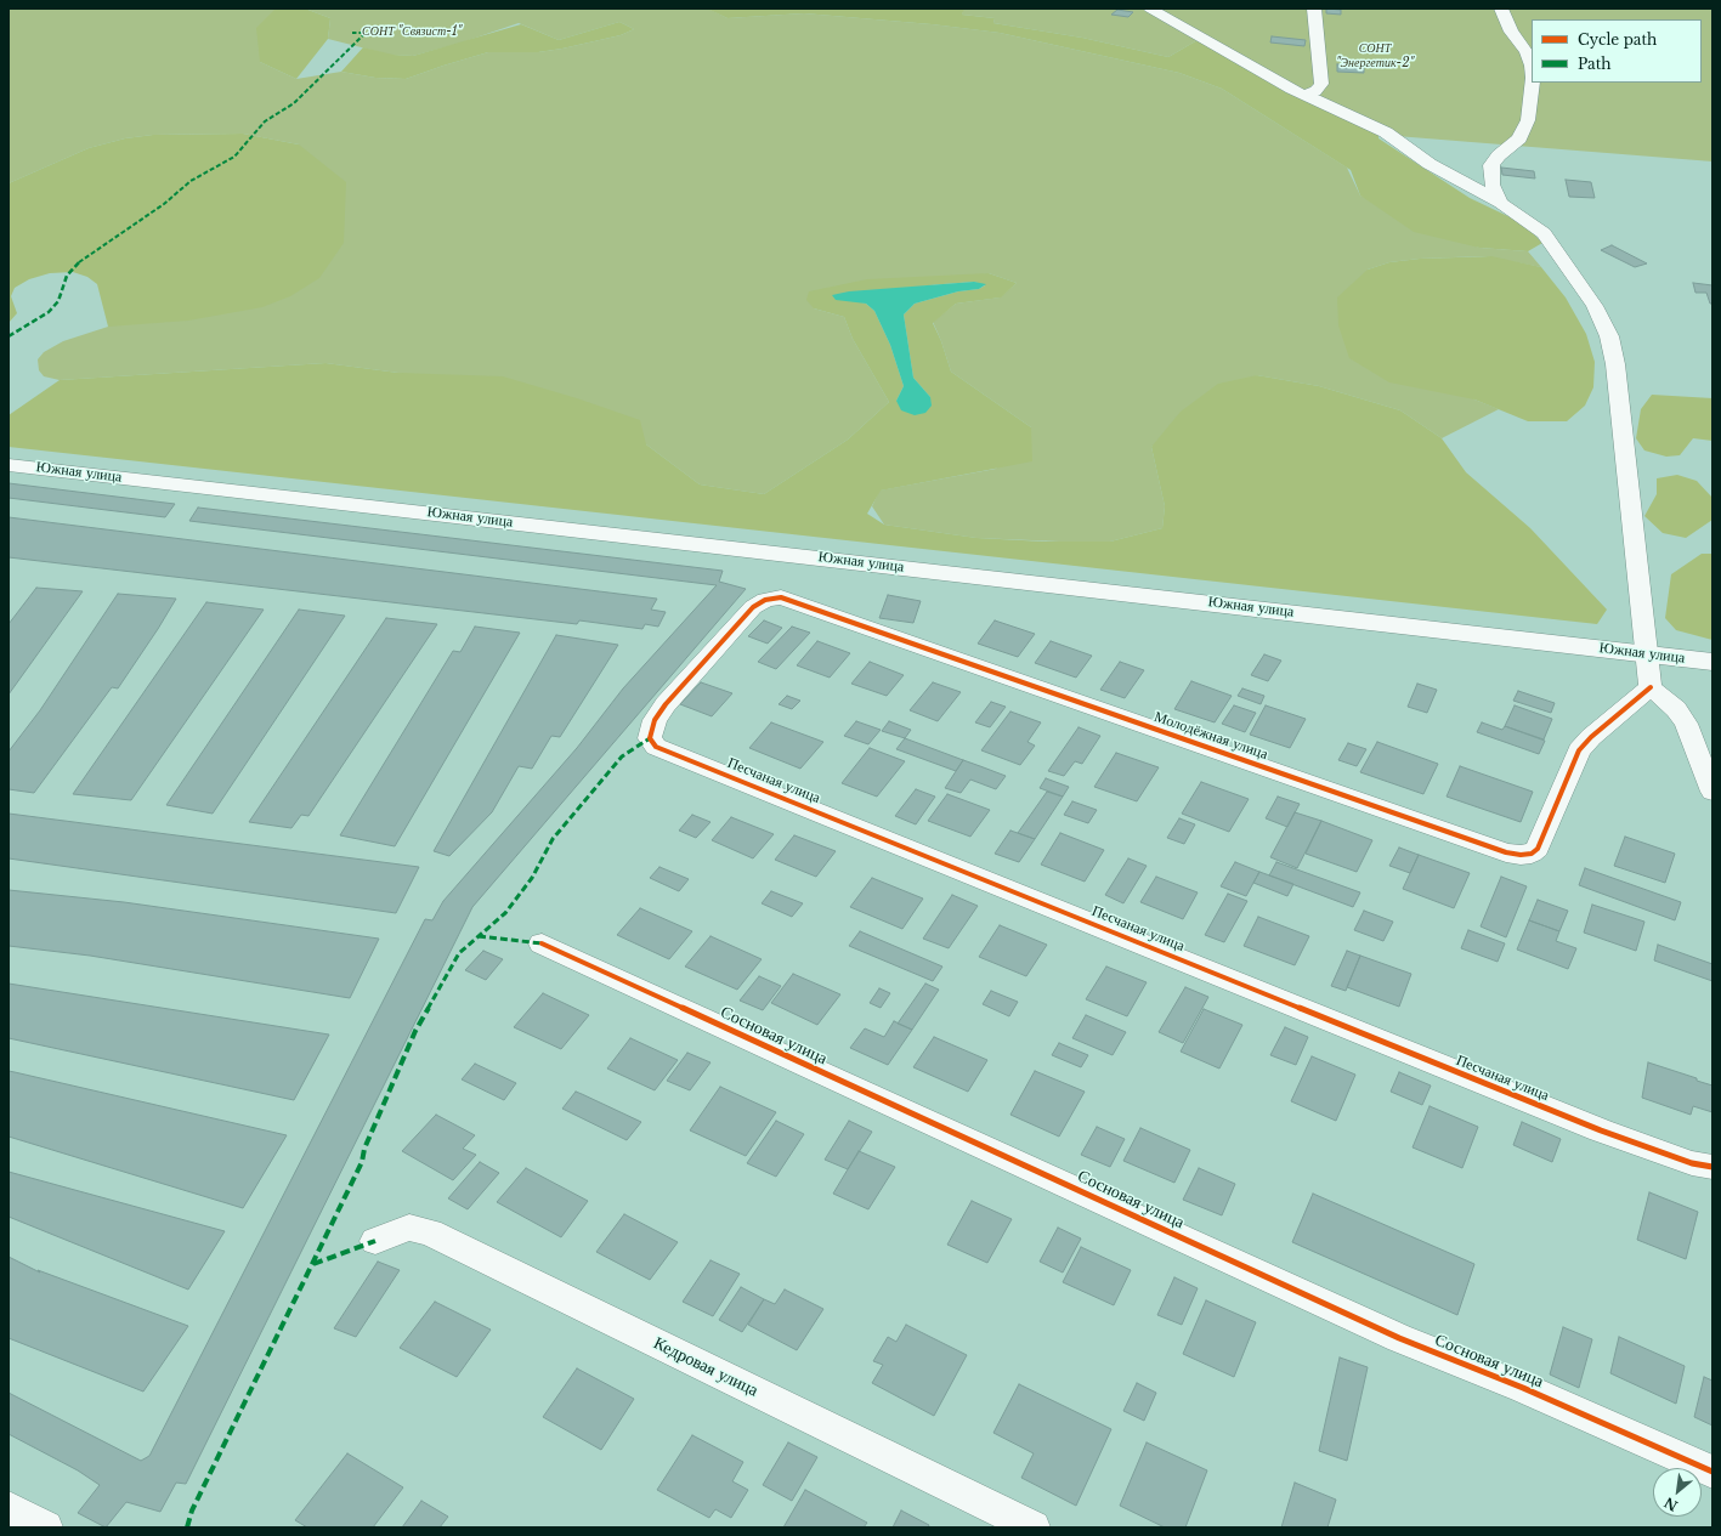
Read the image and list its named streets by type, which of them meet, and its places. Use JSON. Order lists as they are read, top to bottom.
{
  "streets": {
    "main road": ["Южная улица"],
    "street": [
      "Молодёжная улица",
      "Песчаная улица",
      "Сосновая улица",
      "Кедровая улица"
    ]
  },
  "crossings": [
    ["Молодёжная улица", "Песчаная улица"]
  ],
  "parks": ["СОНТ \"Связист-1\"", "СОНТ \"Энергетик-2\""],
  "legend": ["Cycle path", "Path"],
  "north": "bottom left"
}
